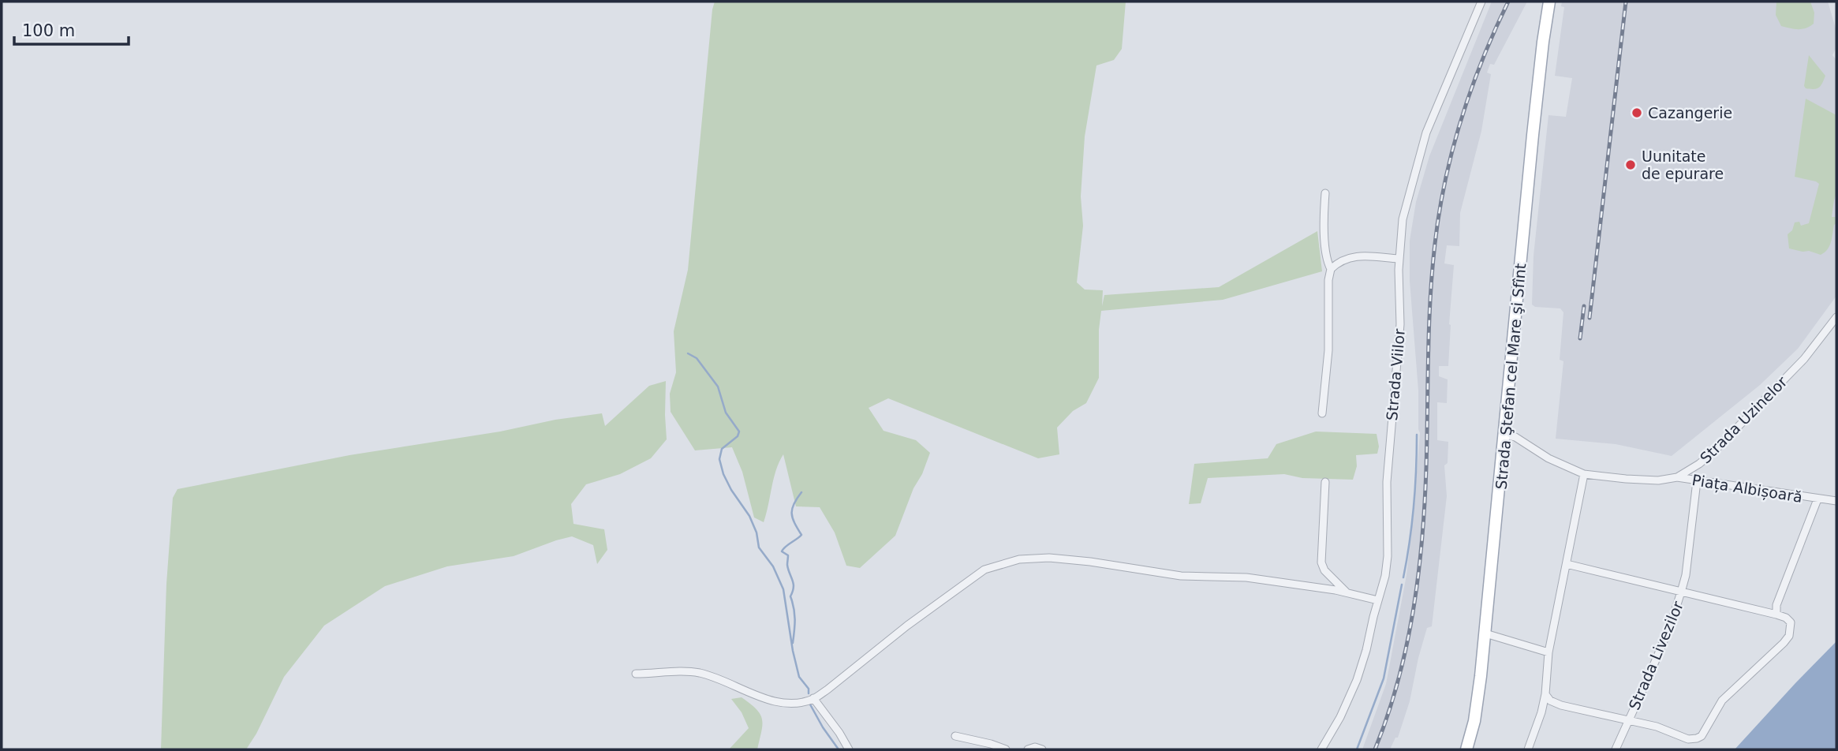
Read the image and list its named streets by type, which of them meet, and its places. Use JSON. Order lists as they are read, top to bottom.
{
  "streets": {
    "main road": ["Strada Ştefan cel Mare şi Sfînt"],
    "street": [
      "Strada Viilor",
      "Strada Uzinelor",
      "Piața Albișoară",
      "Strada Livezilor"
    ]
  },
  "crossings": [
    ["Strada Ştefan cel Mare şi Sfînt", "Strada Uzinelor"],
    ["Strada Uzinelor", "Piața Albișoară"],
    ["Piața Albișoară", "Strada Livezilor"]
  ],
  "places": ["Cazangerie", "Uunitate de epurare"],
  "scale_bar": "100 m"
}
